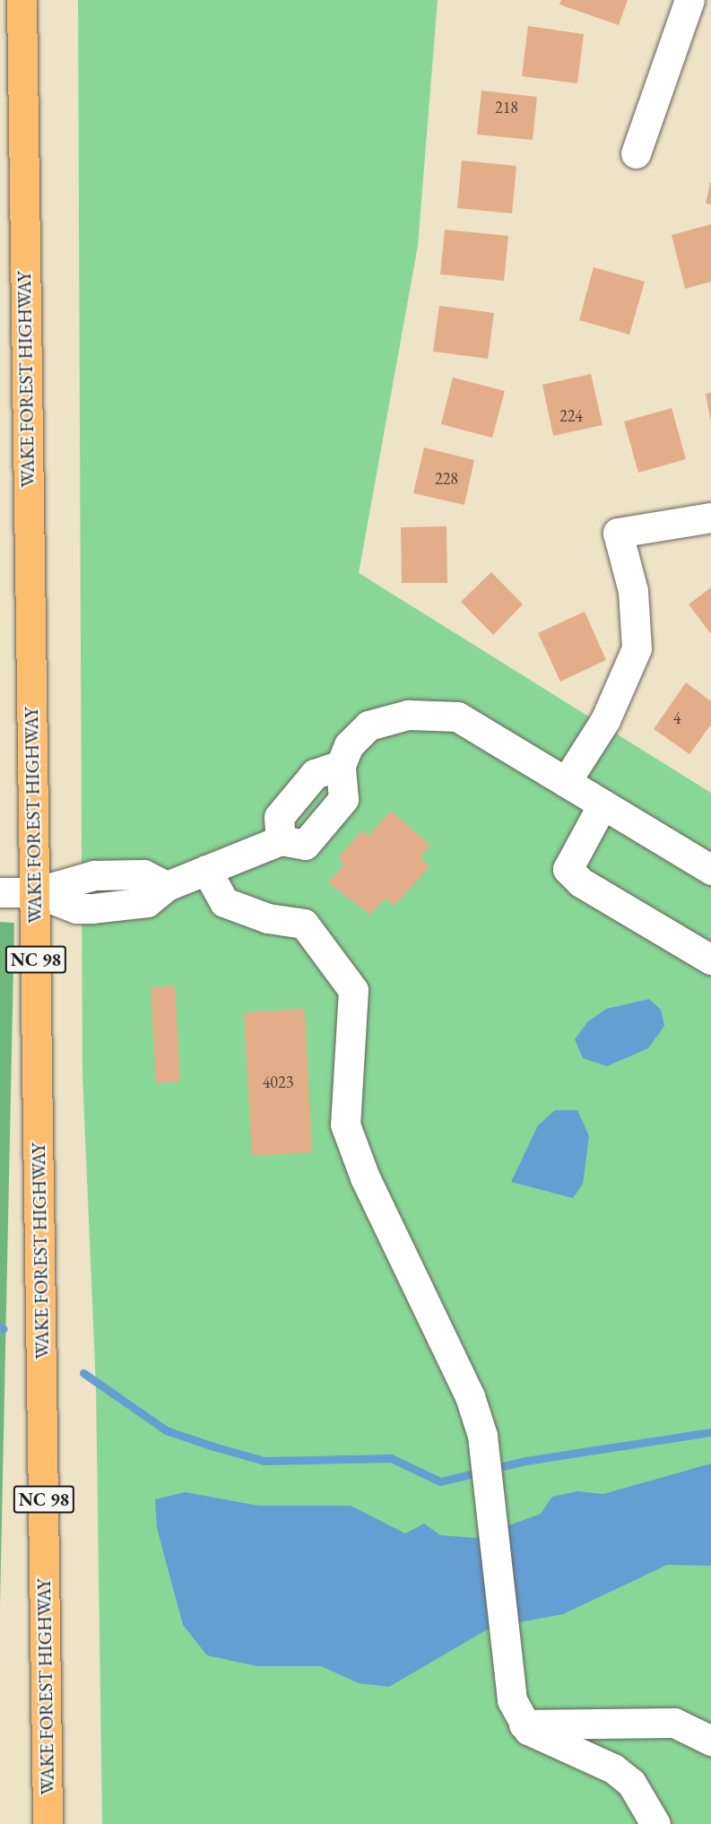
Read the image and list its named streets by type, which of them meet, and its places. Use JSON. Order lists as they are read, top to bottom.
{
  "streets": {
    "highway": ["WAKE FOREST HIGHWAY", "NC 98"]
  },
  "house_numbers": [
    "218",
    "224",
    "228",
    "4",
    "4023"
  ]
}
